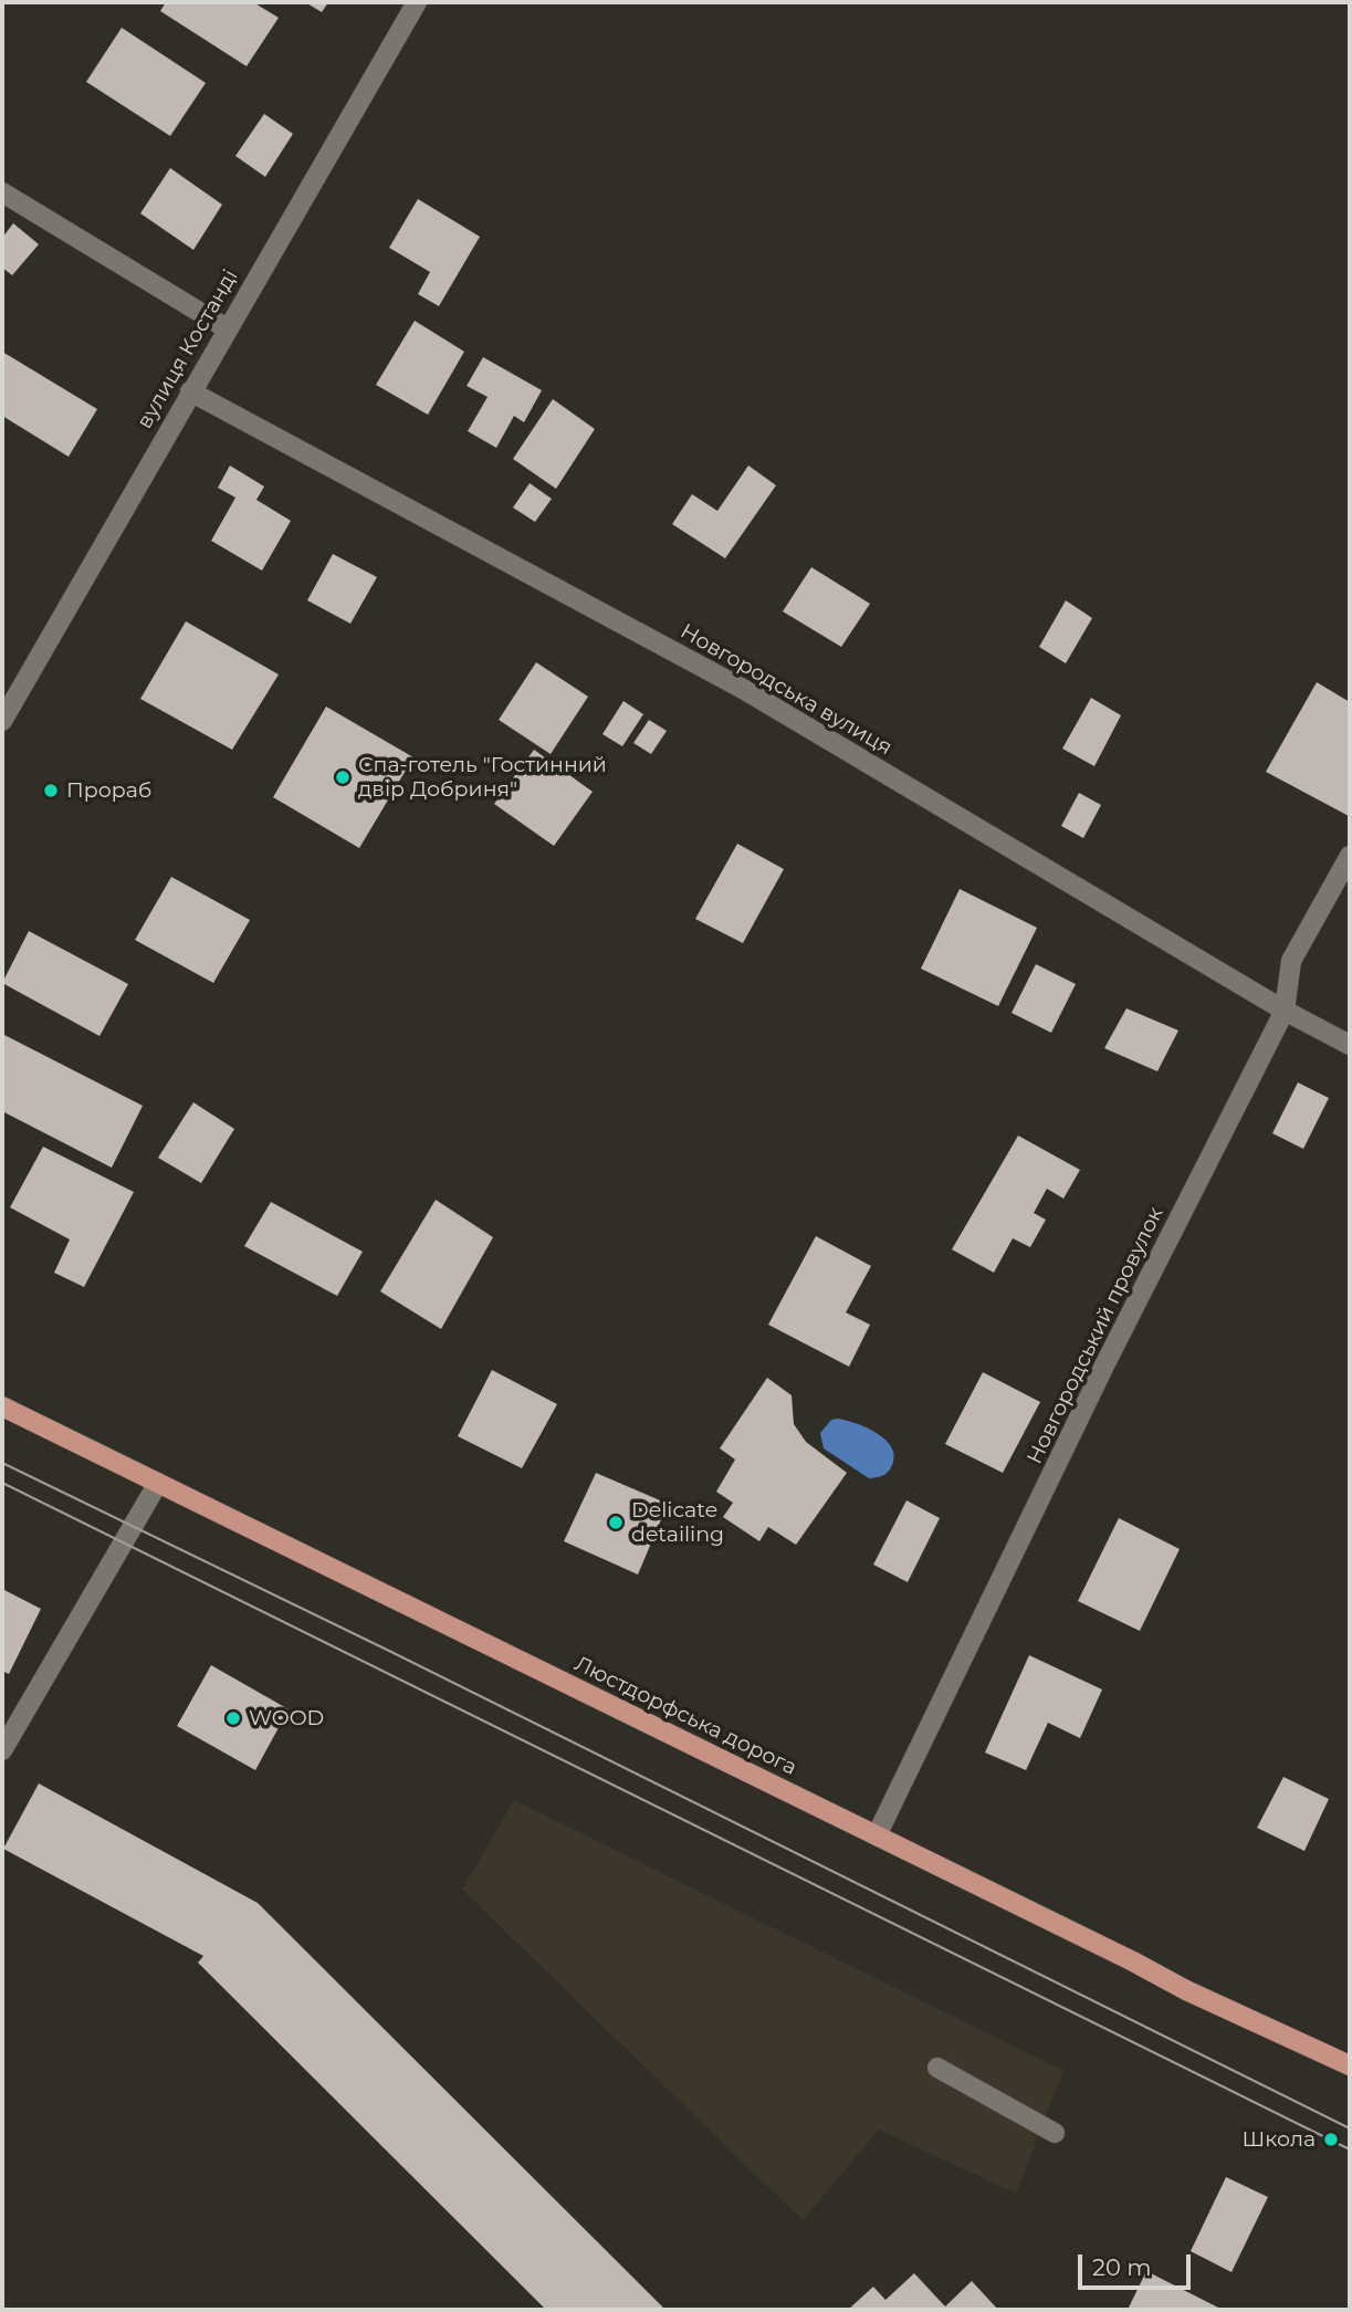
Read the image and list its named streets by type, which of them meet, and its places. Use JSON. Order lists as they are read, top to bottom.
{
  "streets": {
    "main road": ["Люстдорфська дорога"],
    "street": ["вулиця Костанді", "Новгородська вулиця", "Новгородський провулок"]
  },
  "crossings": [
    ["вулиця Костанді", "Новгородська вулиця"],
    ["Новгородська вулиця", "Новгородський провулок"],
    ["Новгородський провулок", "Люстдорфська дорога"]
  ],
  "places": [
    "Спа-готель \"Гостинний двір Добриня\"",
    "Прораб",
    "Delicate detailing",
    "WOOD",
    "Школа"
  ],
  "scale_bar": "20 m"
}
